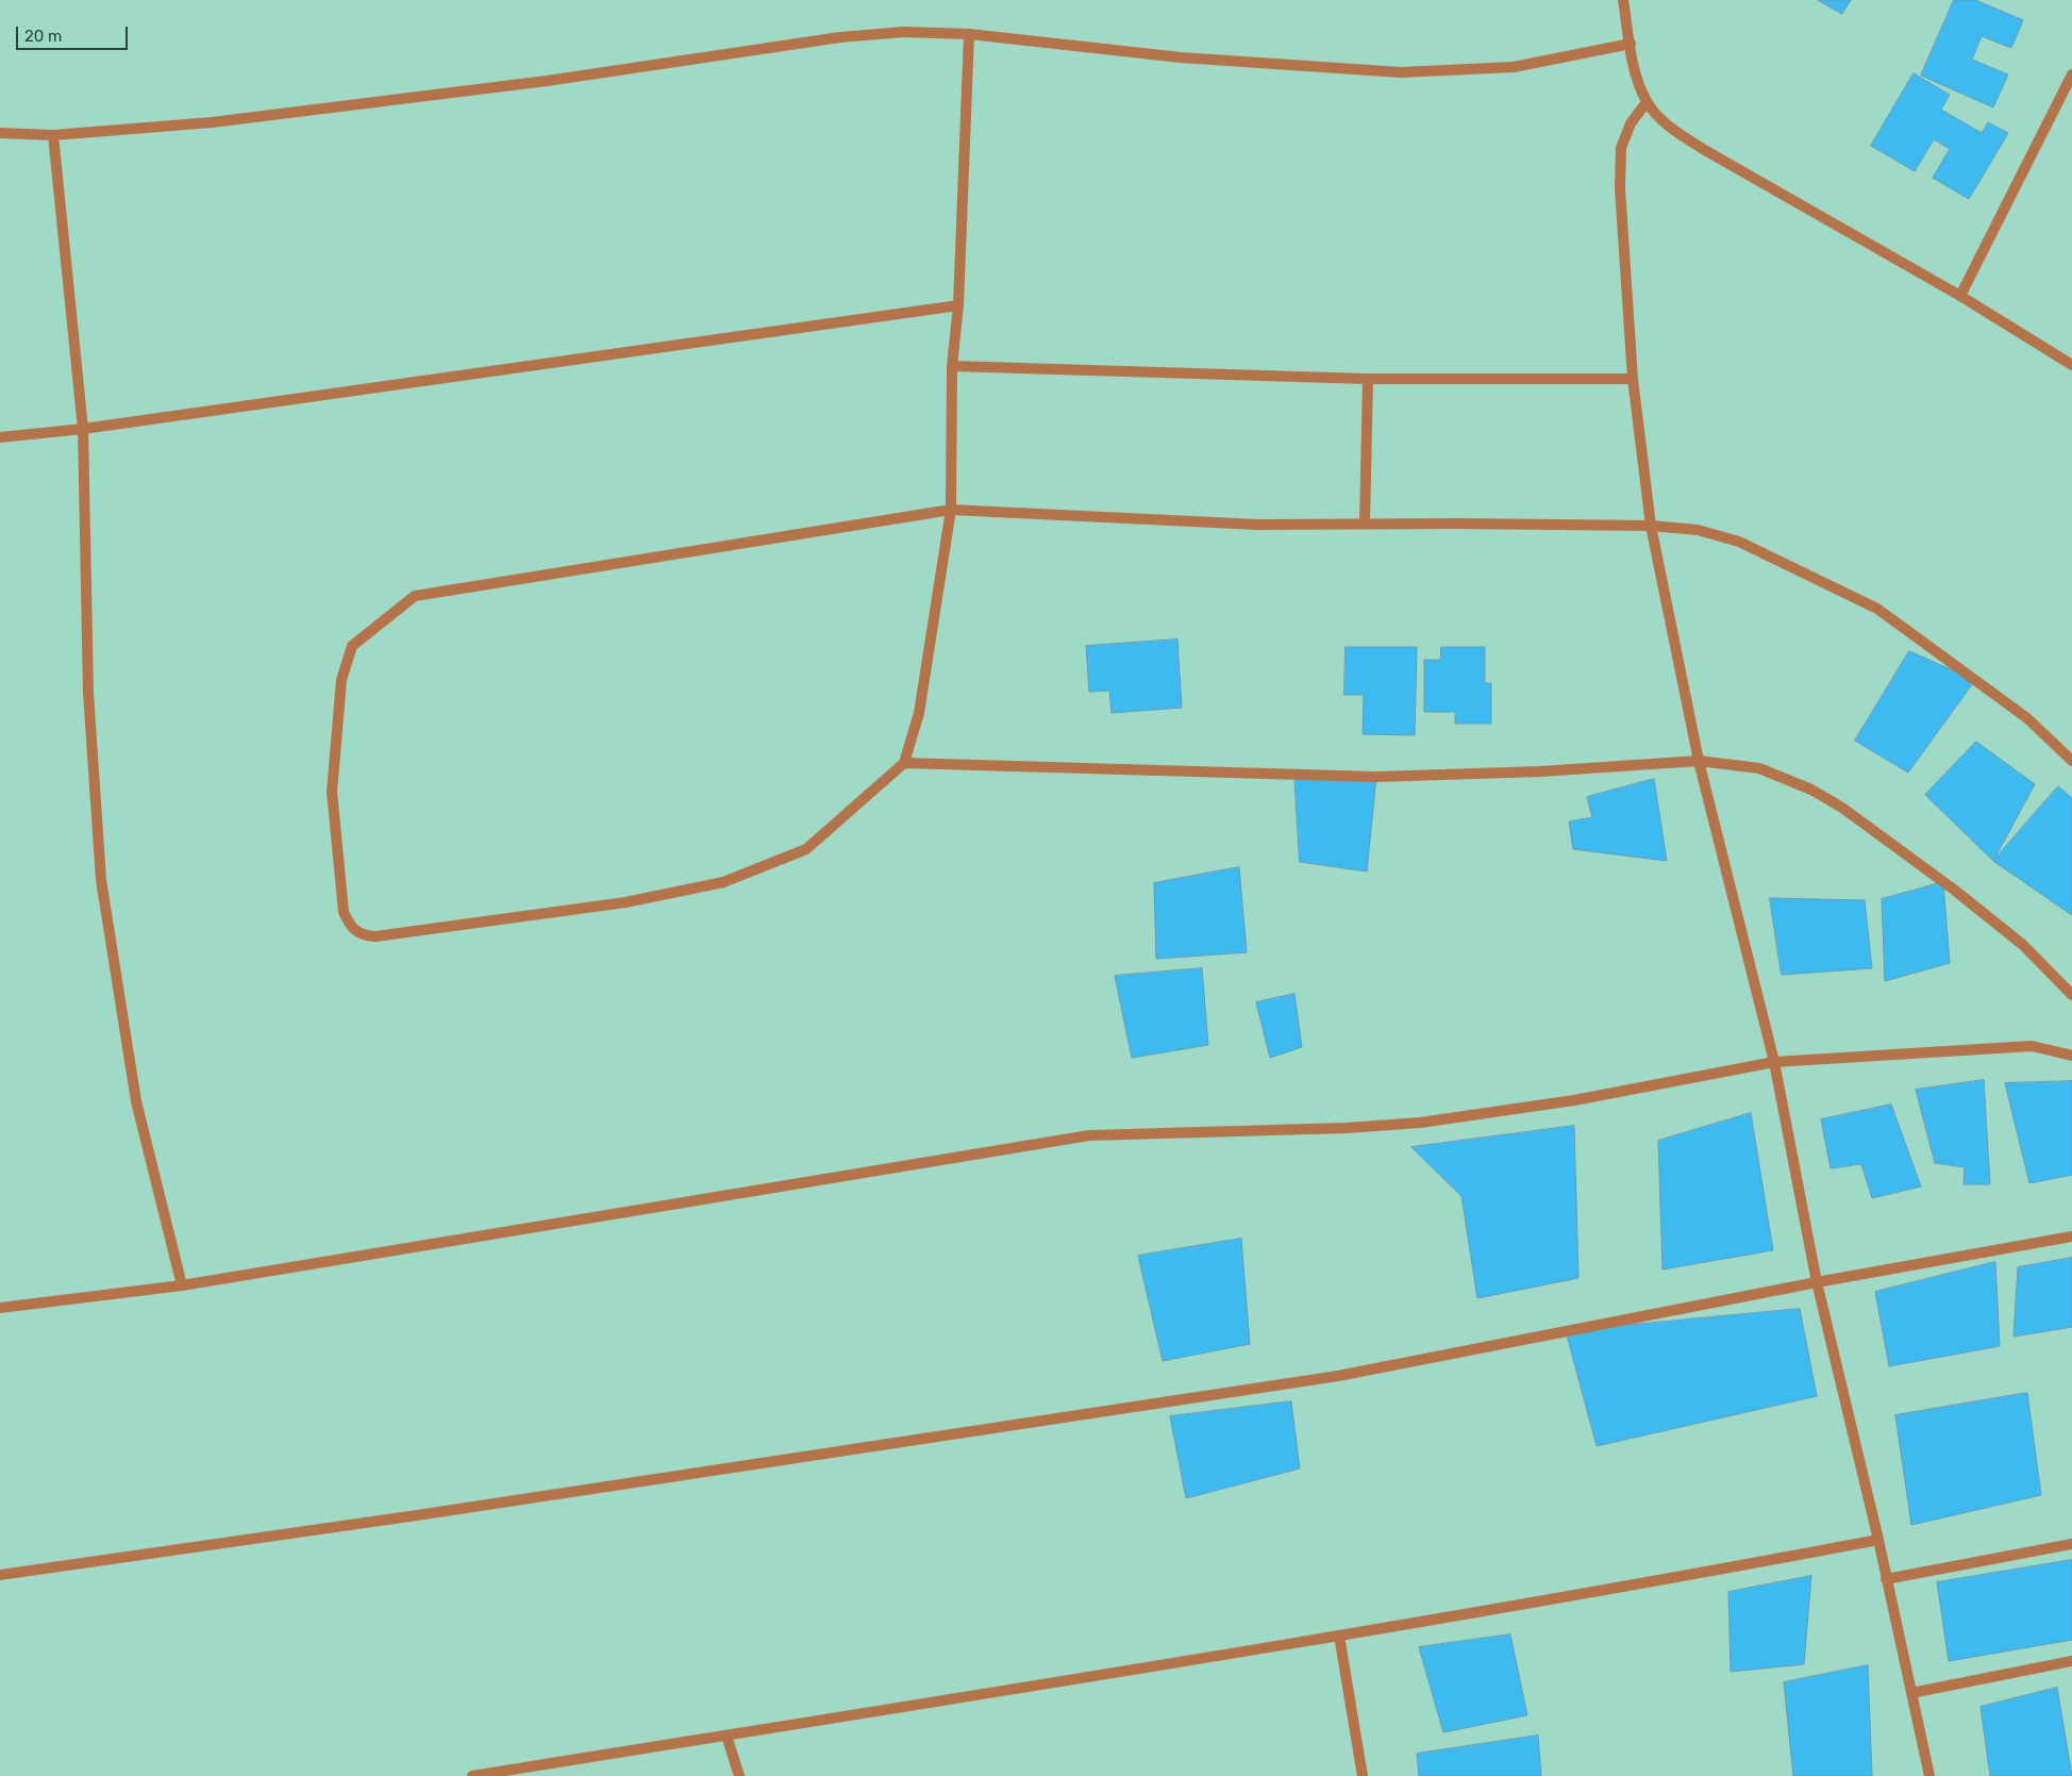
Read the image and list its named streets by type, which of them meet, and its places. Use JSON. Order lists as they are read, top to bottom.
{
  "scale_bar": "20 m"
}
